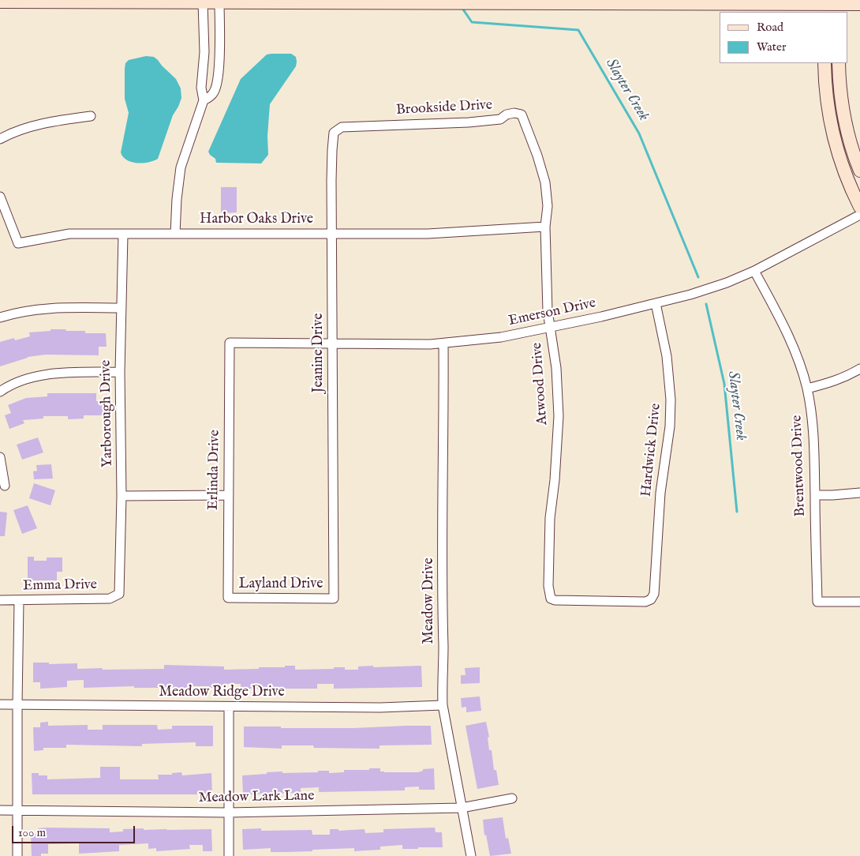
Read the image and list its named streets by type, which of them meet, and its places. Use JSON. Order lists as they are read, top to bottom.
{
  "streets": {
    "street": [
      "Brookside Drive",
      "Harbor Oaks Drive",
      "Emerson Drive",
      "Jeanine Drive",
      "Atwood Drive",
      "Yarborough Drive",
      "Hardwick Drive",
      "Brentwood Drive",
      "Erlinda Drive",
      "Layland Drive",
      "Emma Drive",
      "Meadow Drive",
      "Meadow Ridge Drive",
      "Meadow Lark Lane"
    ]
  },
  "crossings": [
    ["Brookside Drive", "Jeanine Drive"],
    ["Brookside Drive", "Atwood Drive"],
    ["Harbor Oaks Drive", "Jeanine Drive"],
    ["Harbor Oaks Drive", "Atwood Drive"],
    ["Harbor Oaks Drive", "Yarborough Drive"],
    ["Emerson Drive", "Jeanine Drive"],
    ["Emerson Drive", "Atwood Drive"],
    ["Emerson Drive", "Hardwick Drive"],
    ["Emerson Drive", "Brentwood Drive"],
    ["Emerson Drive", "Erlinda Drive"],
    ["Emerson Drive", "Meadow Drive"],
    ["Jeanine Drive", "Layland Drive"],
    ["Atwood Drive", "Hardwick Drive"],
    ["Yarborough Drive", "Emma Drive"],
    ["Erlinda Drive", "Layland Drive"],
    ["Meadow Drive", "Meadow Ridge Drive"],
    ["Meadow Drive", "Meadow Lark Lane"]
  ],
  "water": ["Slayter Creek"],
  "legend": ["Road", "Water"],
  "scale_bar": "100 m"
}
